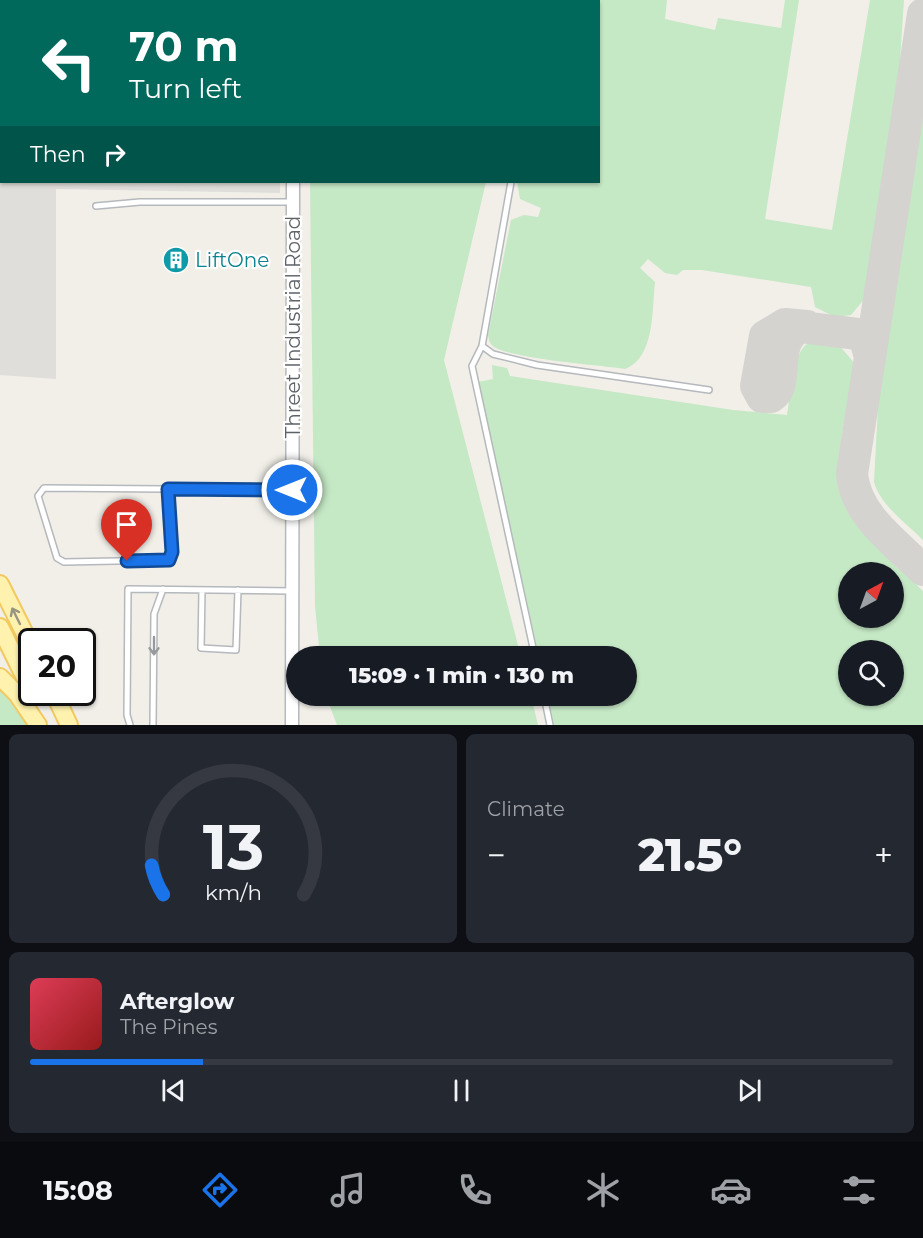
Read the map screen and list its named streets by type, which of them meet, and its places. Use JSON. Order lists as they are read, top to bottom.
{
  "streets": {
    "street": ["Threet Industrial Road"]
  },
  "places": {
    "building": ["LiftOne"]
  },
  "north": "top right",
  "page": {
    "turn": ["70 m", "Turn left"],
    "then": "Then",
    "limit": "20",
    "trip": "15:09 · 1 min · 130 m",
    "tile": "Climate",
    "heat": ["−", "21.5°", "+"],
    "song": ["Afterglow", "The Pines"],
    "tabs": "15:08",
    "gauge": ["13", "km/h"]
  }
}
